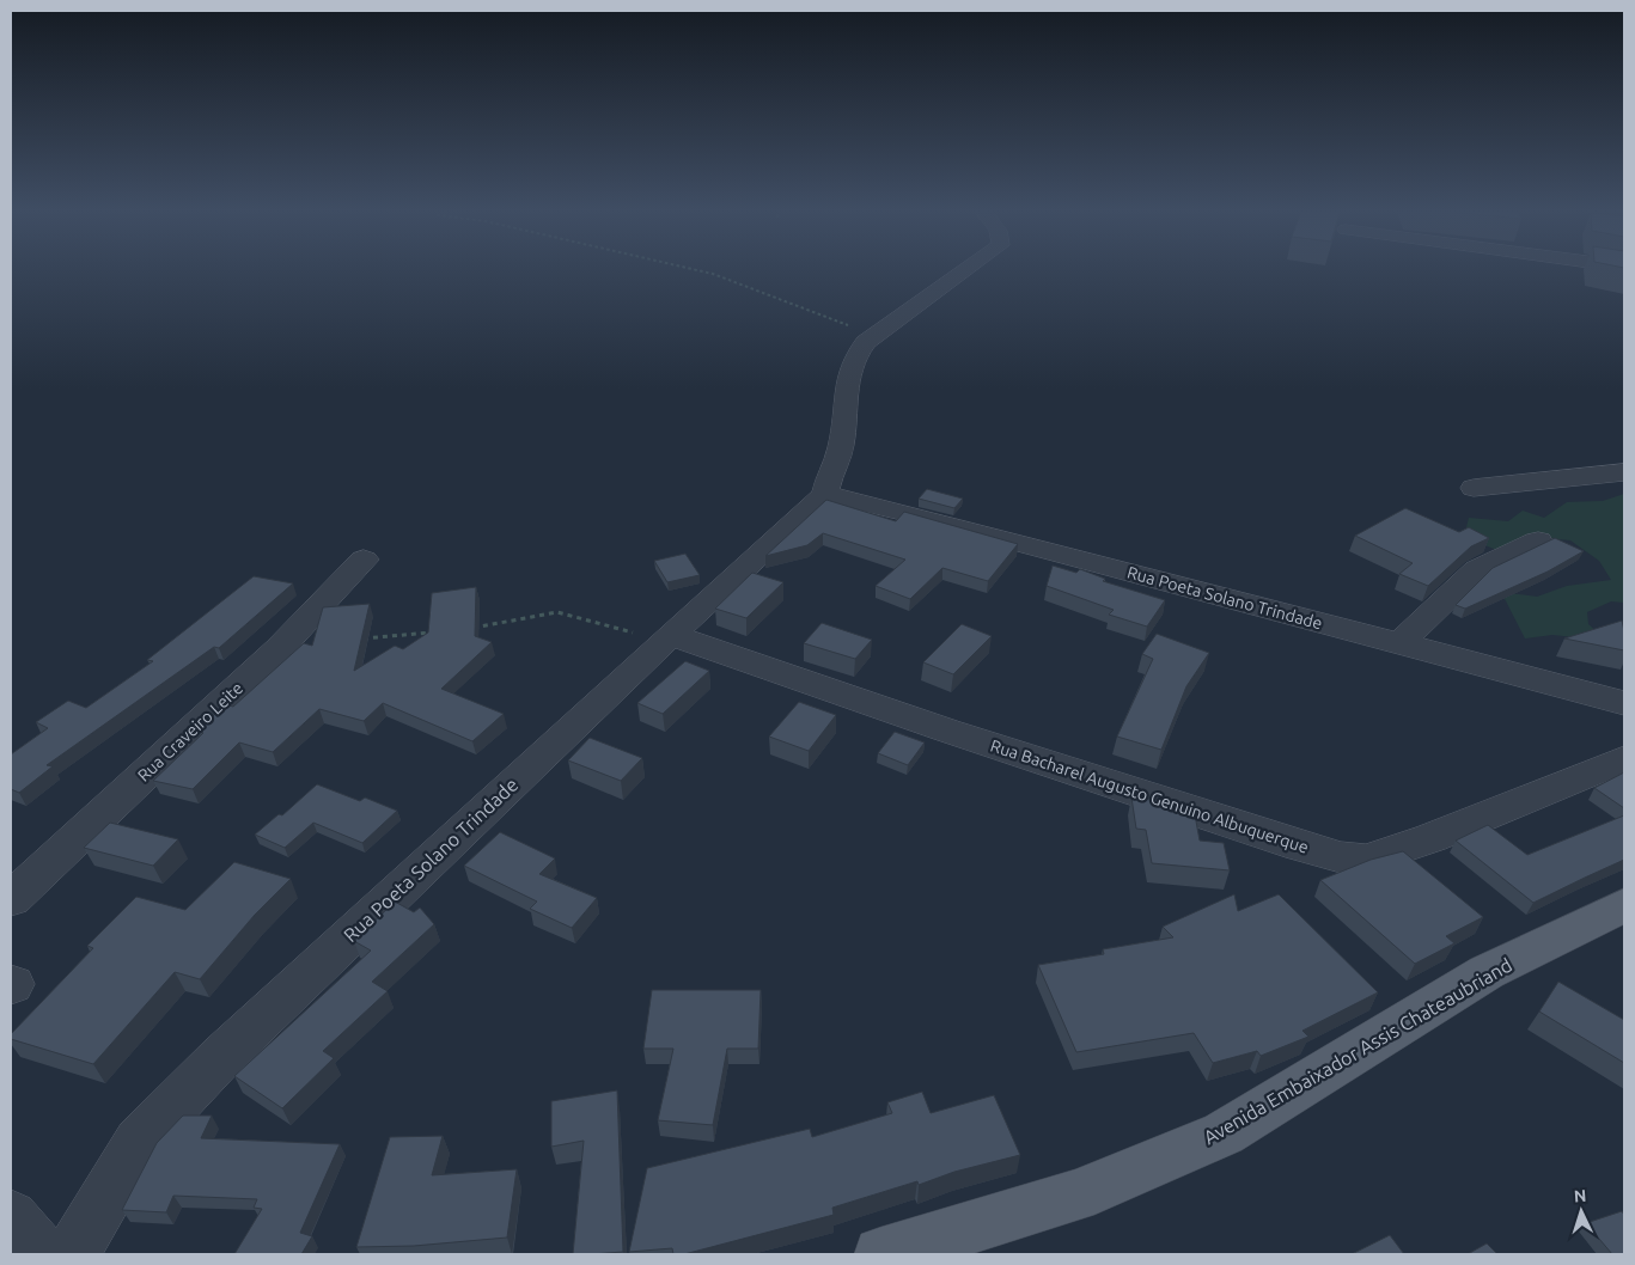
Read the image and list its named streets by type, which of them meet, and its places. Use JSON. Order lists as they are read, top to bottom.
{
  "streets": {
    "main road": ["Avenida Embaixador Assis Chateaubriand"],
    "street": ["Rua Poeta Solano Trindade", "Rua Craveiro Leite", "Rua Bacharel Augusto Genuino Albuquerque"]
  },
  "crossings": [
    ["Rua Poeta Solano Trindade", "Rua Bacharel Augusto Genuino Albuquerque"]
  ],
  "north": "top"
}
